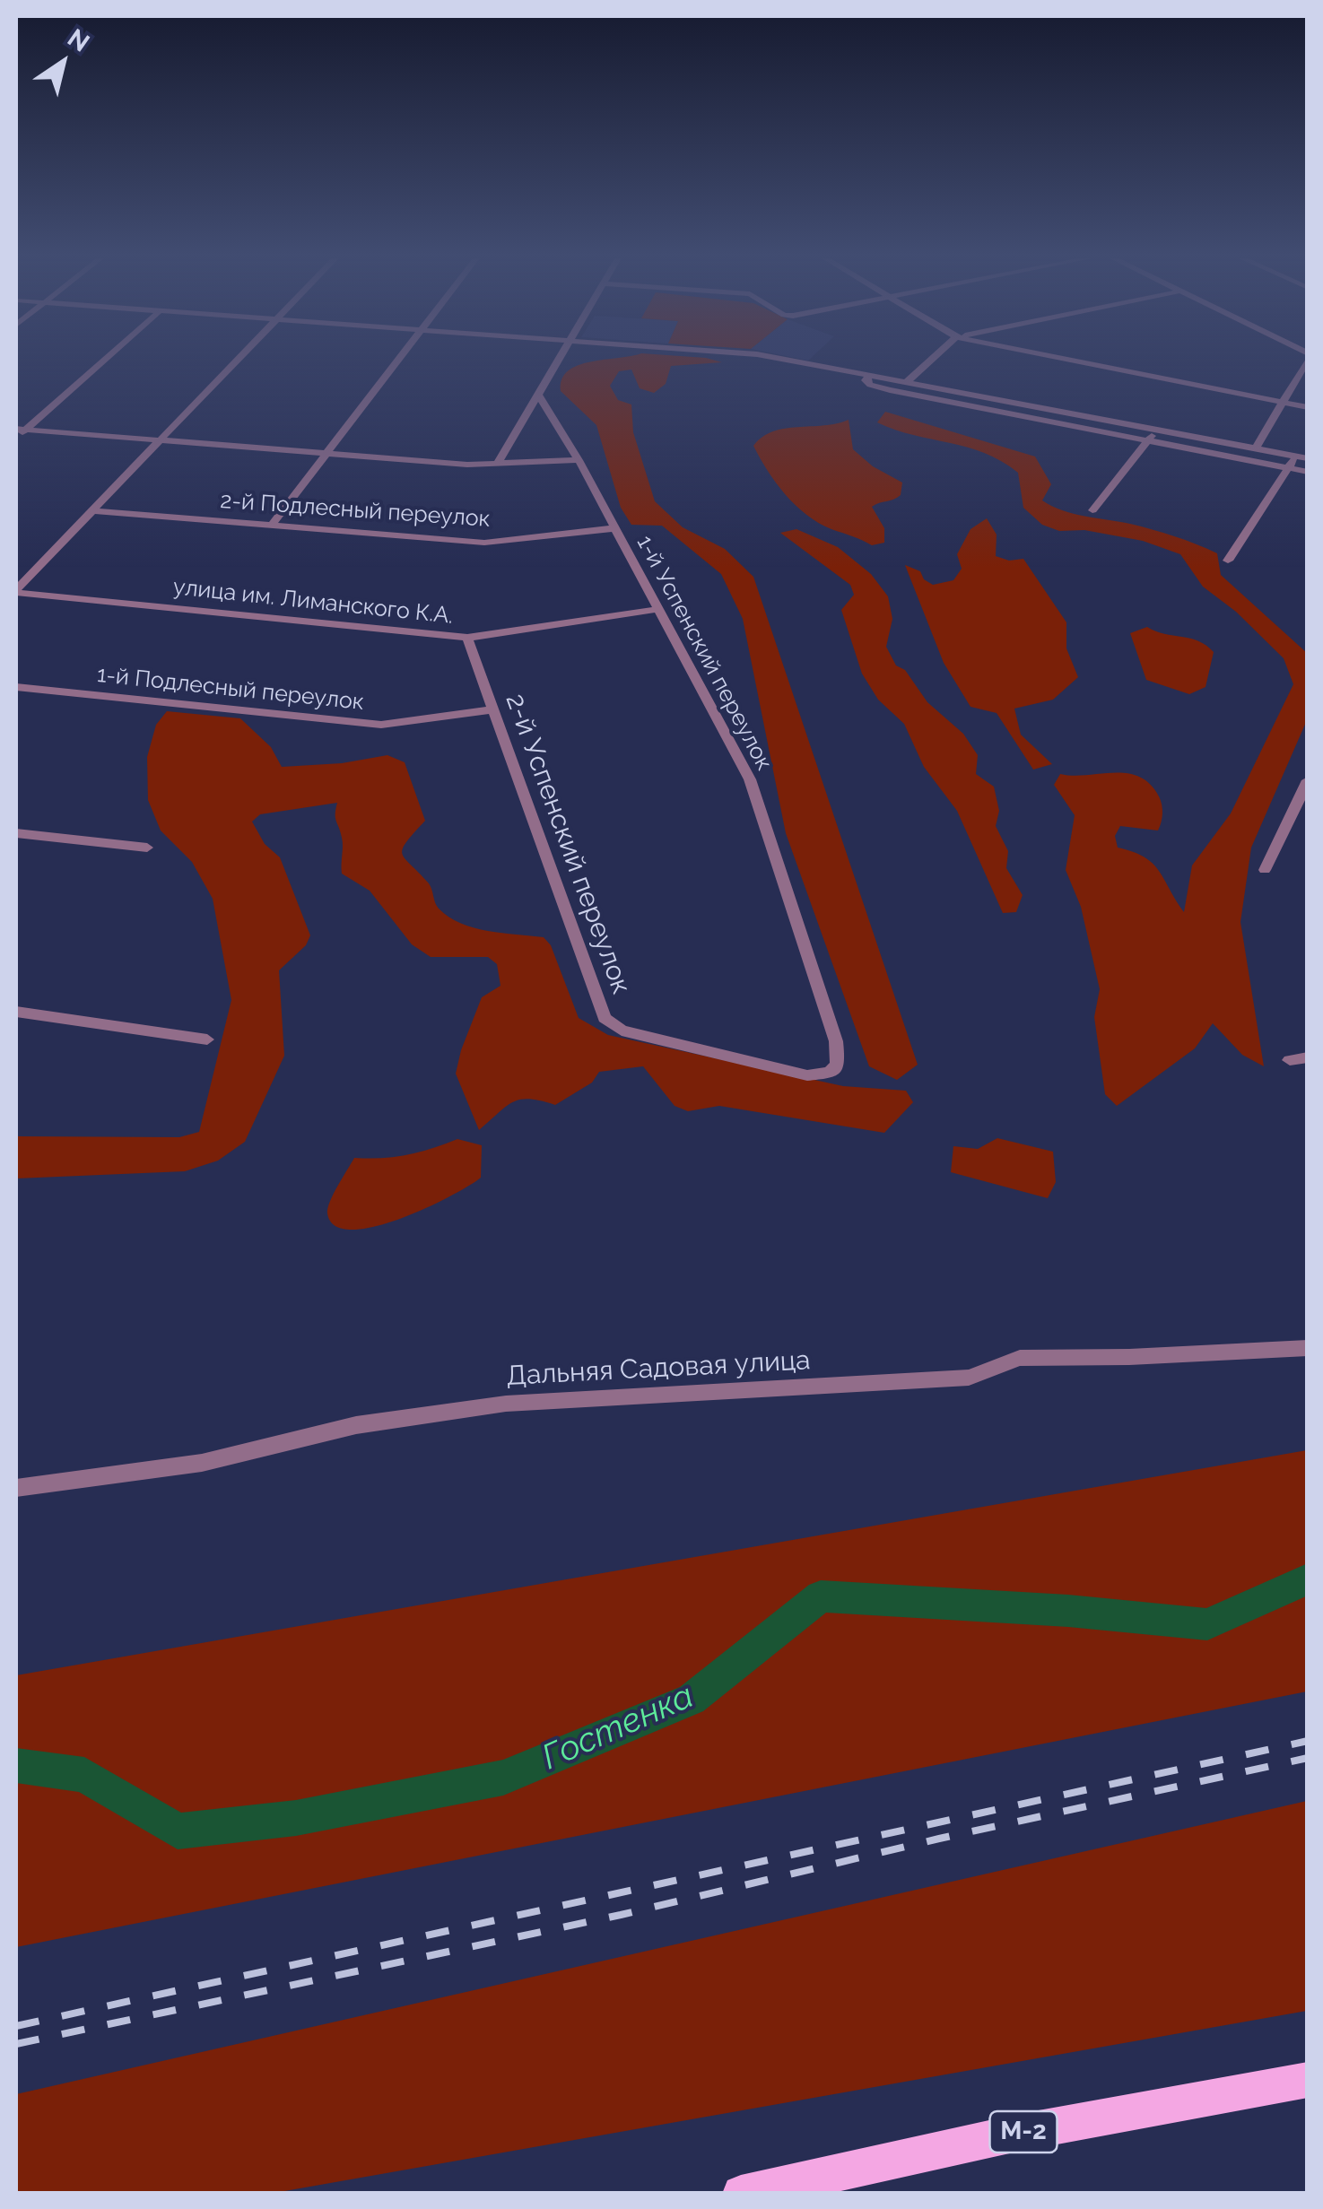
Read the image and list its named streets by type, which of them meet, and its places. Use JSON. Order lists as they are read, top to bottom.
{
  "streets": {
    "main road": ["М-2"],
    "street": [
      "2-й Подлесный переулок",
      "улица им. Лиманского К.А.",
      "1-й Успенский переулок",
      "1-й Подлесный переулок",
      "2-й Успенский переулок",
      "Дальняя Садовая улица"
    ]
  },
  "crossings": [
    ["2-й Подлесный переулок", "1-й Успенский переулок"],
    ["улица им. Лиманского К.А.", "1-й Успенский переулок"],
    ["улица им. Лиманского К.А.", "2-й Успенский переулок"],
    ["1-й Успенский переулок", "2-й Успенский переулок"],
    ["1-й Подлесный переулок", "2-й Успенский переулок"]
  ],
  "water": ["Гостенка"],
  "north": "top right"
}
